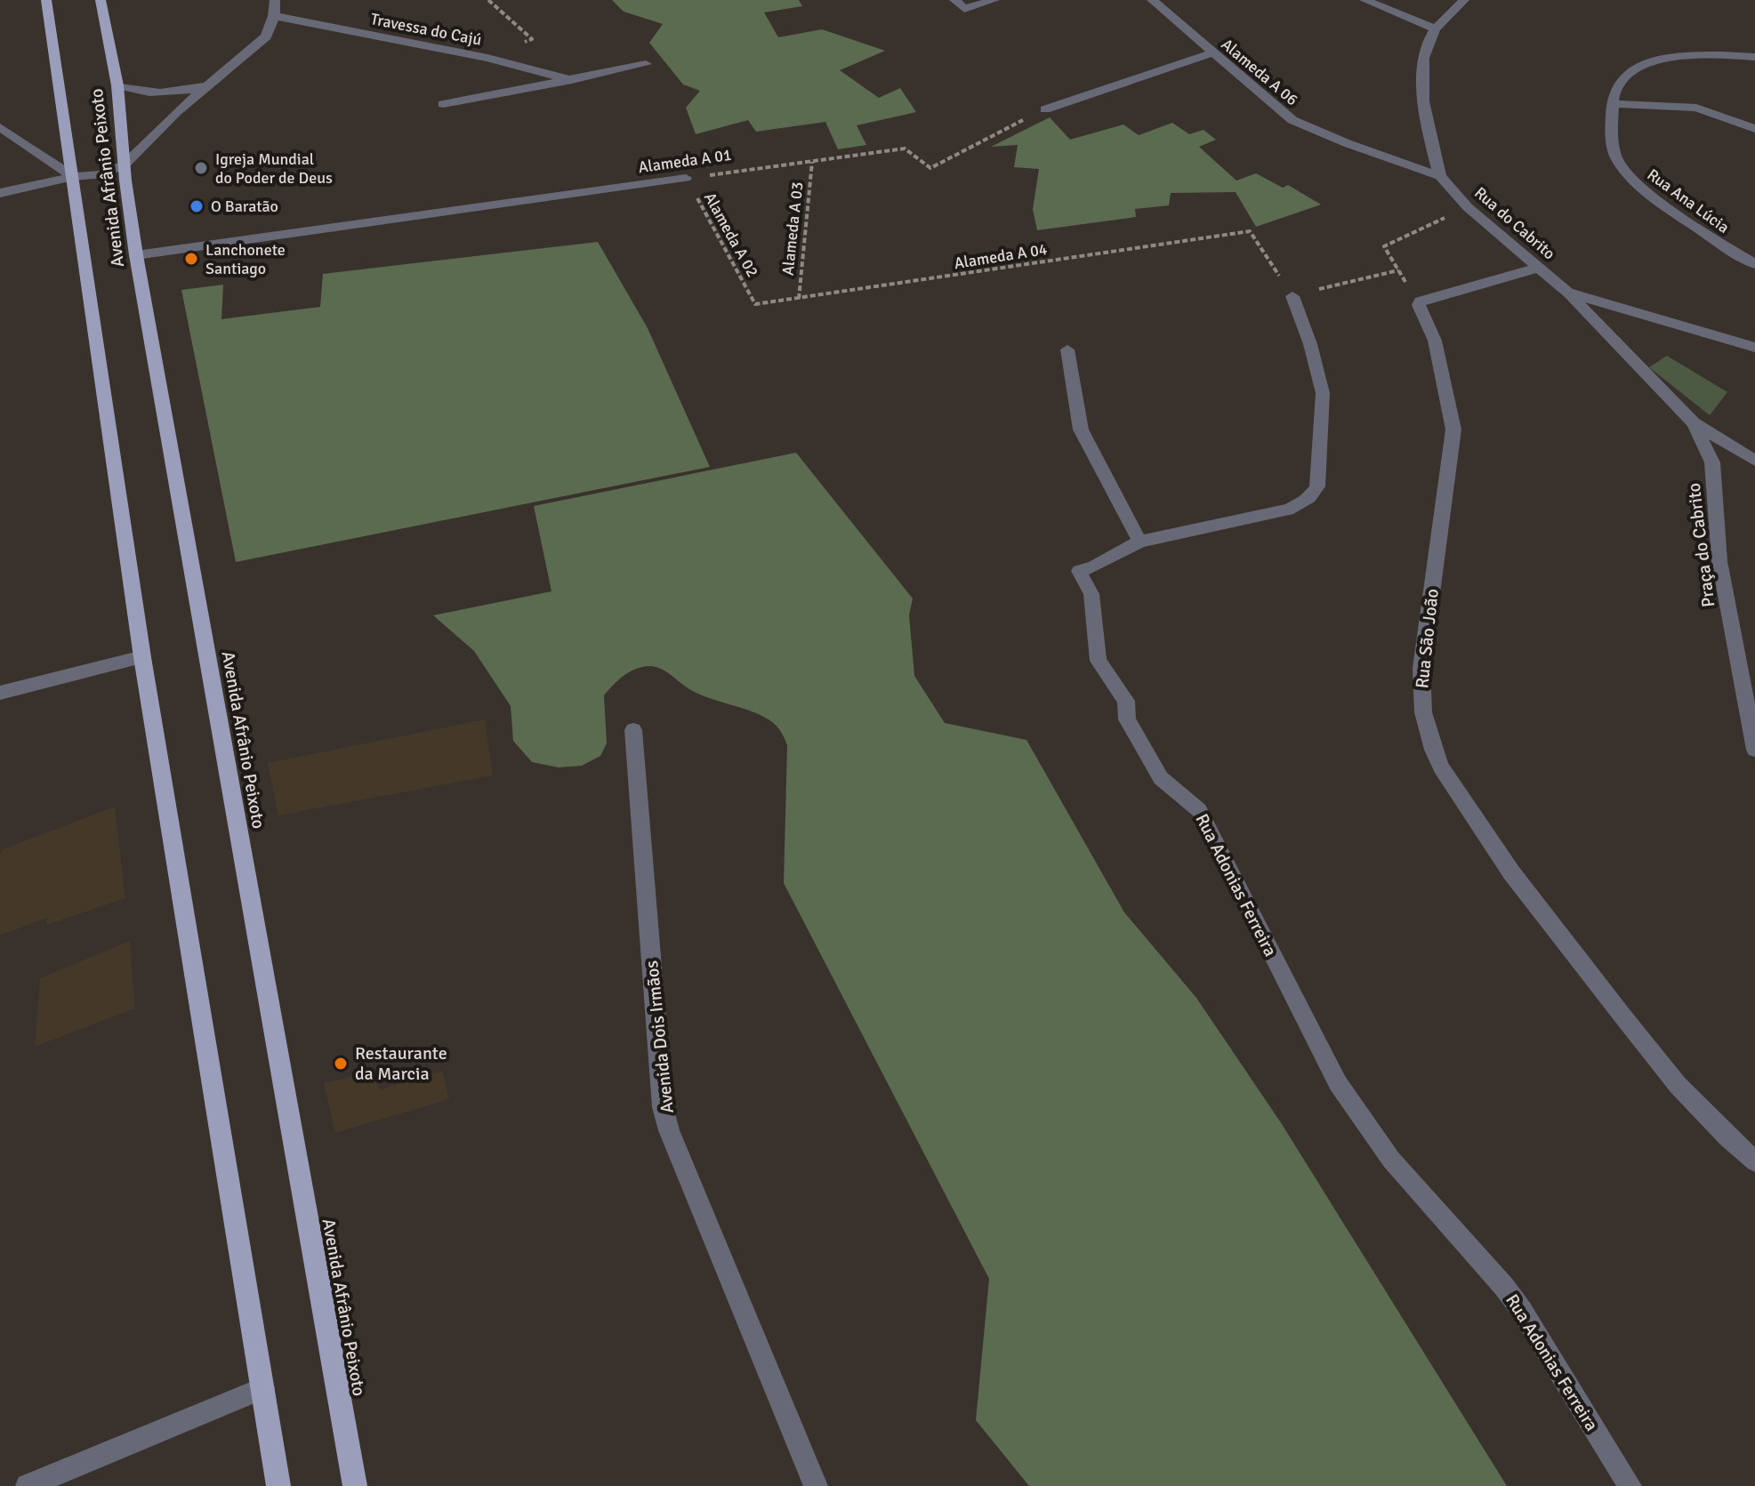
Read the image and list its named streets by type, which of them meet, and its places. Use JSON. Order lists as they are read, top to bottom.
{
  "streets": {
    "main road": ["Avenida Afrânio Peixoto"],
    "street": [
      "Travessa do Cajú",
      "Alameda A 06",
      "Alameda A 01",
      "Rua Ana Lúcia",
      "Rua do Cabrito",
      "Praça do Cabrito",
      "Rua São João",
      "Rua Adonias Ferreira",
      "Avenida Dois Irmãos"
    ],
    "path": ["Alameda A 03", "Alameda A 02", "Alameda A 04"]
  },
  "crossings": [
    ["Alameda A 06", "Rua do Cabrito"],
    ["Alameda A 01", "Avenida Afrânio Peixoto"],
    ["Alameda A 01", "Alameda A 03"],
    ["Alameda A 01", "Alameda A 02"],
    ["Rua do Cabrito", "Praça do Cabrito"],
    ["Rua do Cabrito", "Rua São João"],
    ["Alameda A 03", "Alameda A 04"],
    ["Alameda A 02", "Alameda A 04"],
    ["Alameda A 04", "Rua Adonias Ferreira"]
  ],
  "places": [
    "Igreja Mundial do Poder de Deus",
    "O Baratão",
    "Lanchonete Santiago",
    "Restaurante da Marcia"
  ]
}
